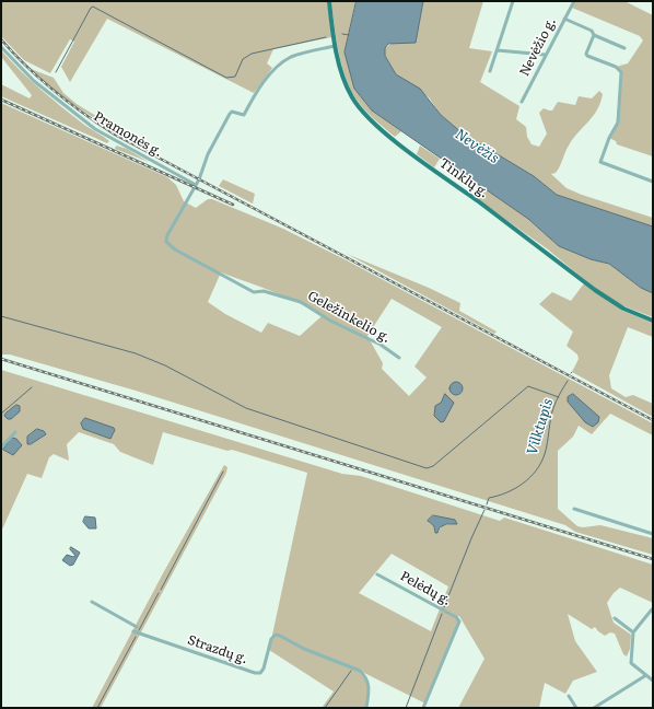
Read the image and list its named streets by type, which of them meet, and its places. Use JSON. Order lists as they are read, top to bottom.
{
  "streets": {
    "main road": ["Tinklų g."],
    "street": [
      "Nevėžio g.",
      "Pramonės g.",
      "Geležinkelio g.",
      "Pelėdų g.",
      "Strazdų g."
    ]
  },
  "crossings": [
    ["Pramonės g.", "Geležinkelio g."]
  ],
  "water": ["Nevėžis", "Vilktupis"]
}
